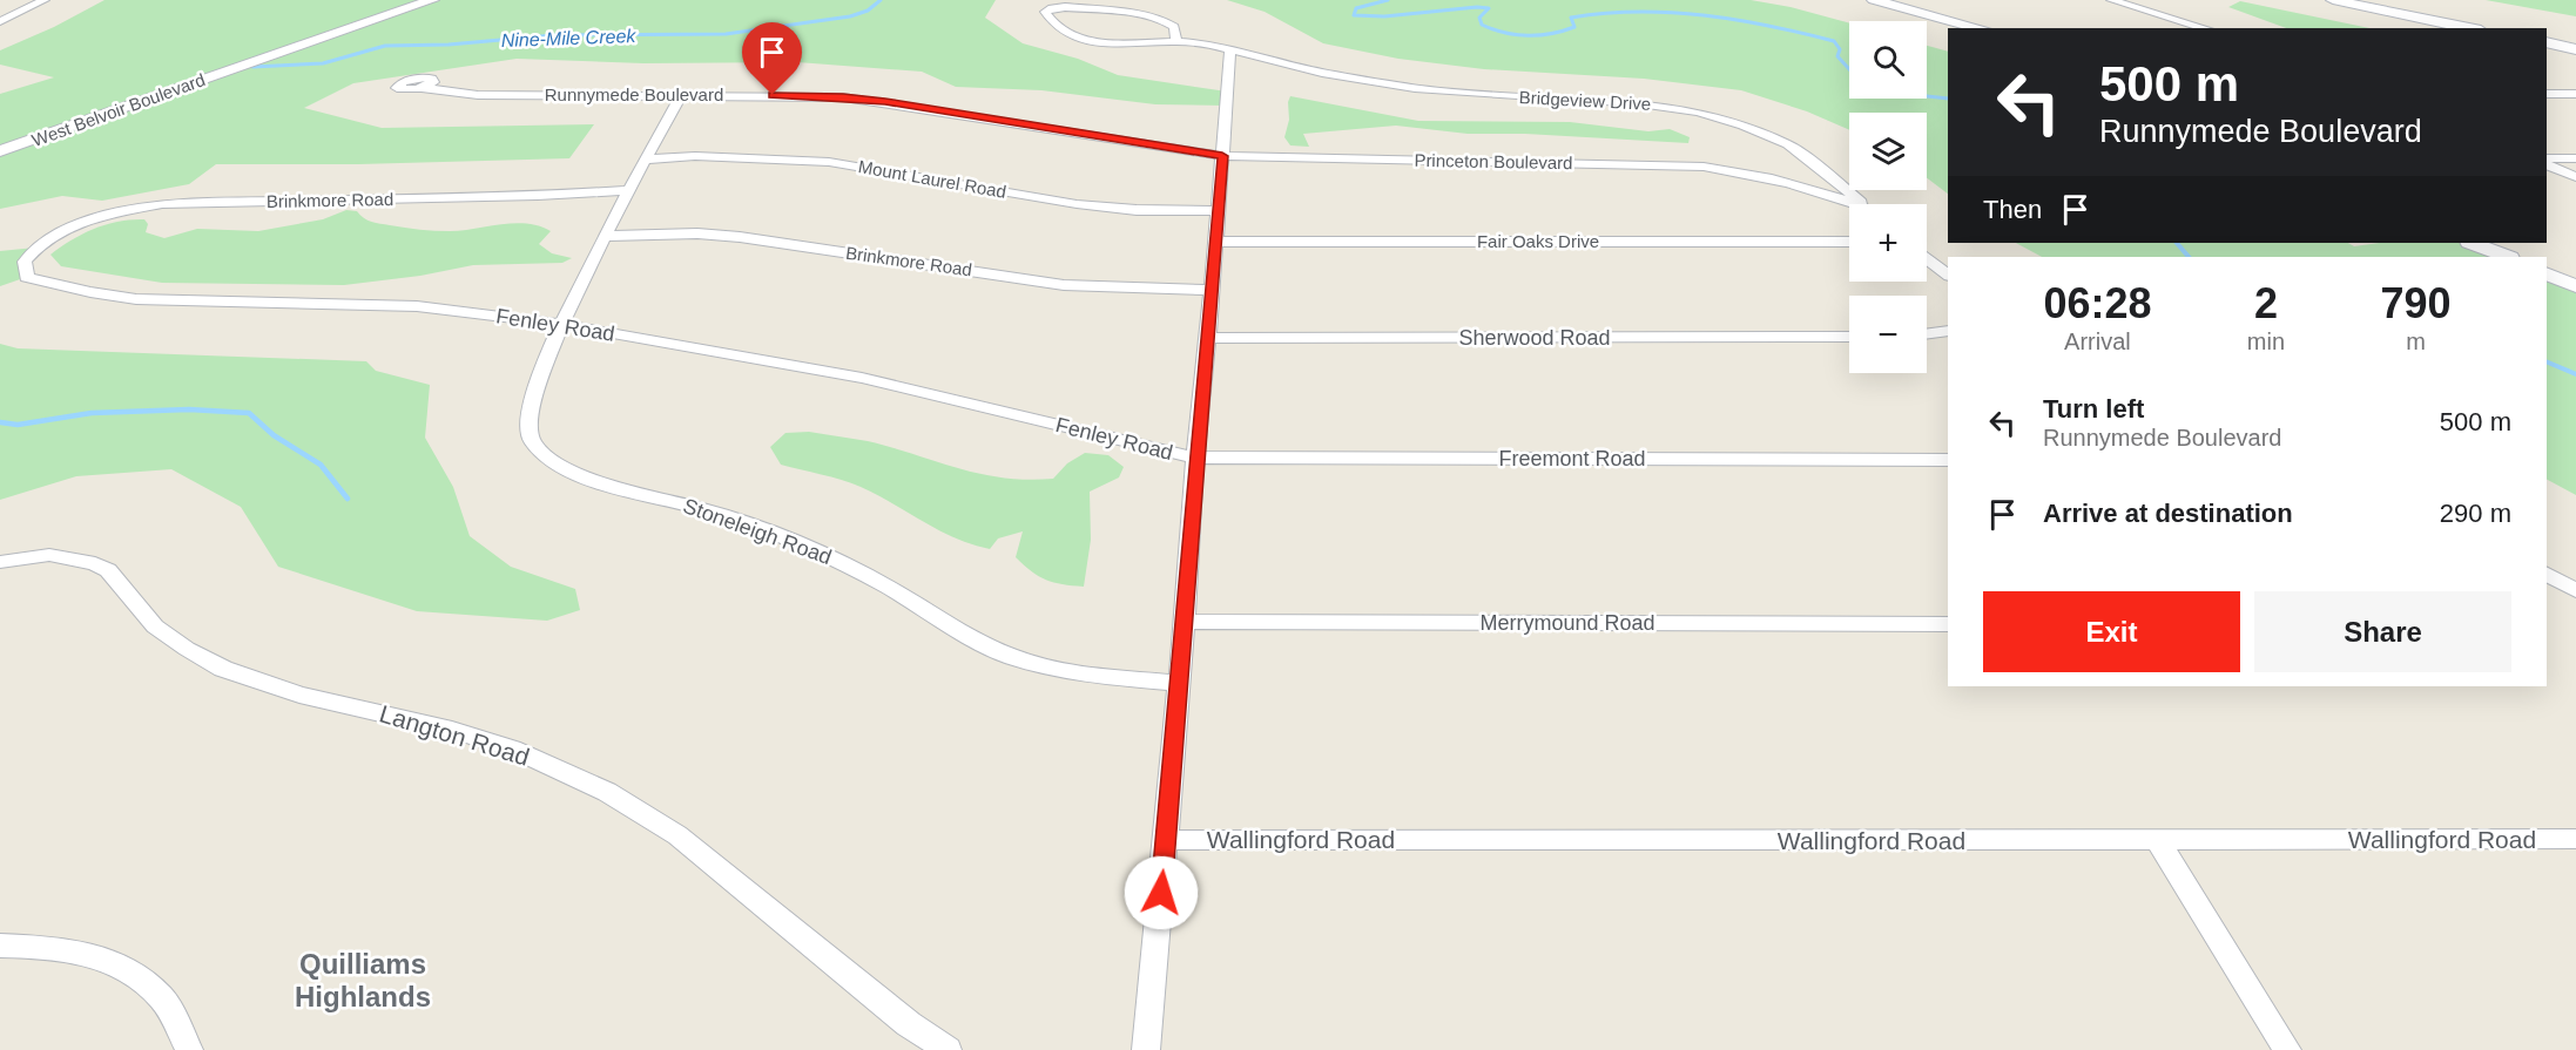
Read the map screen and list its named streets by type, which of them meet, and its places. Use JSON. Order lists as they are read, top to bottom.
{
  "streets": {
    "street": [
      "Runnymede Boulevard",
      "Bridgeview Drive",
      "West Belvoir Boulevard",
      "Princeton Boulevard",
      "Mount Laurel Road",
      "Brinkmore Road",
      "Fair Oaks Drive",
      "Fenley Road",
      "Sherwood Road",
      "Freemont Road",
      "Stoneleigh Road",
      "Merrymound Road",
      "Langton Road",
      "Wallingford Road"
    ]
  },
  "crossings": [
    ["Runnymede Boulevard", "Princeton Boulevard"],
    ["Runnymede Boulevard", "Stoneleigh Road"],
    ["Bridgeview Drive", "Princeton Boulevard"],
    ["Mount Laurel Road", "Stoneleigh Road"],
    ["Brinkmore Road", "Fenley Road"],
    ["Brinkmore Road", "Stoneleigh Road"],
    ["Fenley Road", "Freemont Road"],
    ["Fenley Road", "Stoneleigh Road"]
  ],
  "districts": ["Quilliams Highlands"],
  "water": ["Nine-Mile Creek"],
  "page": {
    "map_buttons": ["+", "−"],
    "turn": ["500 m", "Runnymede Boulevard"],
    "then": "Then",
    "eta": [
      "06:28",
      "Arrival",
      "2",
      "min",
      "790",
      "m"
    ],
    "list": [
      {
        "name": "Turn left",
        "note": "Runnymede Boulevard",
        "value": "500 m"
      },
      {
        "name": "Arrive at destination",
        "value": "290 m"
      }
    ],
    "buttons": ["Exit", "Share"]
  }
}
